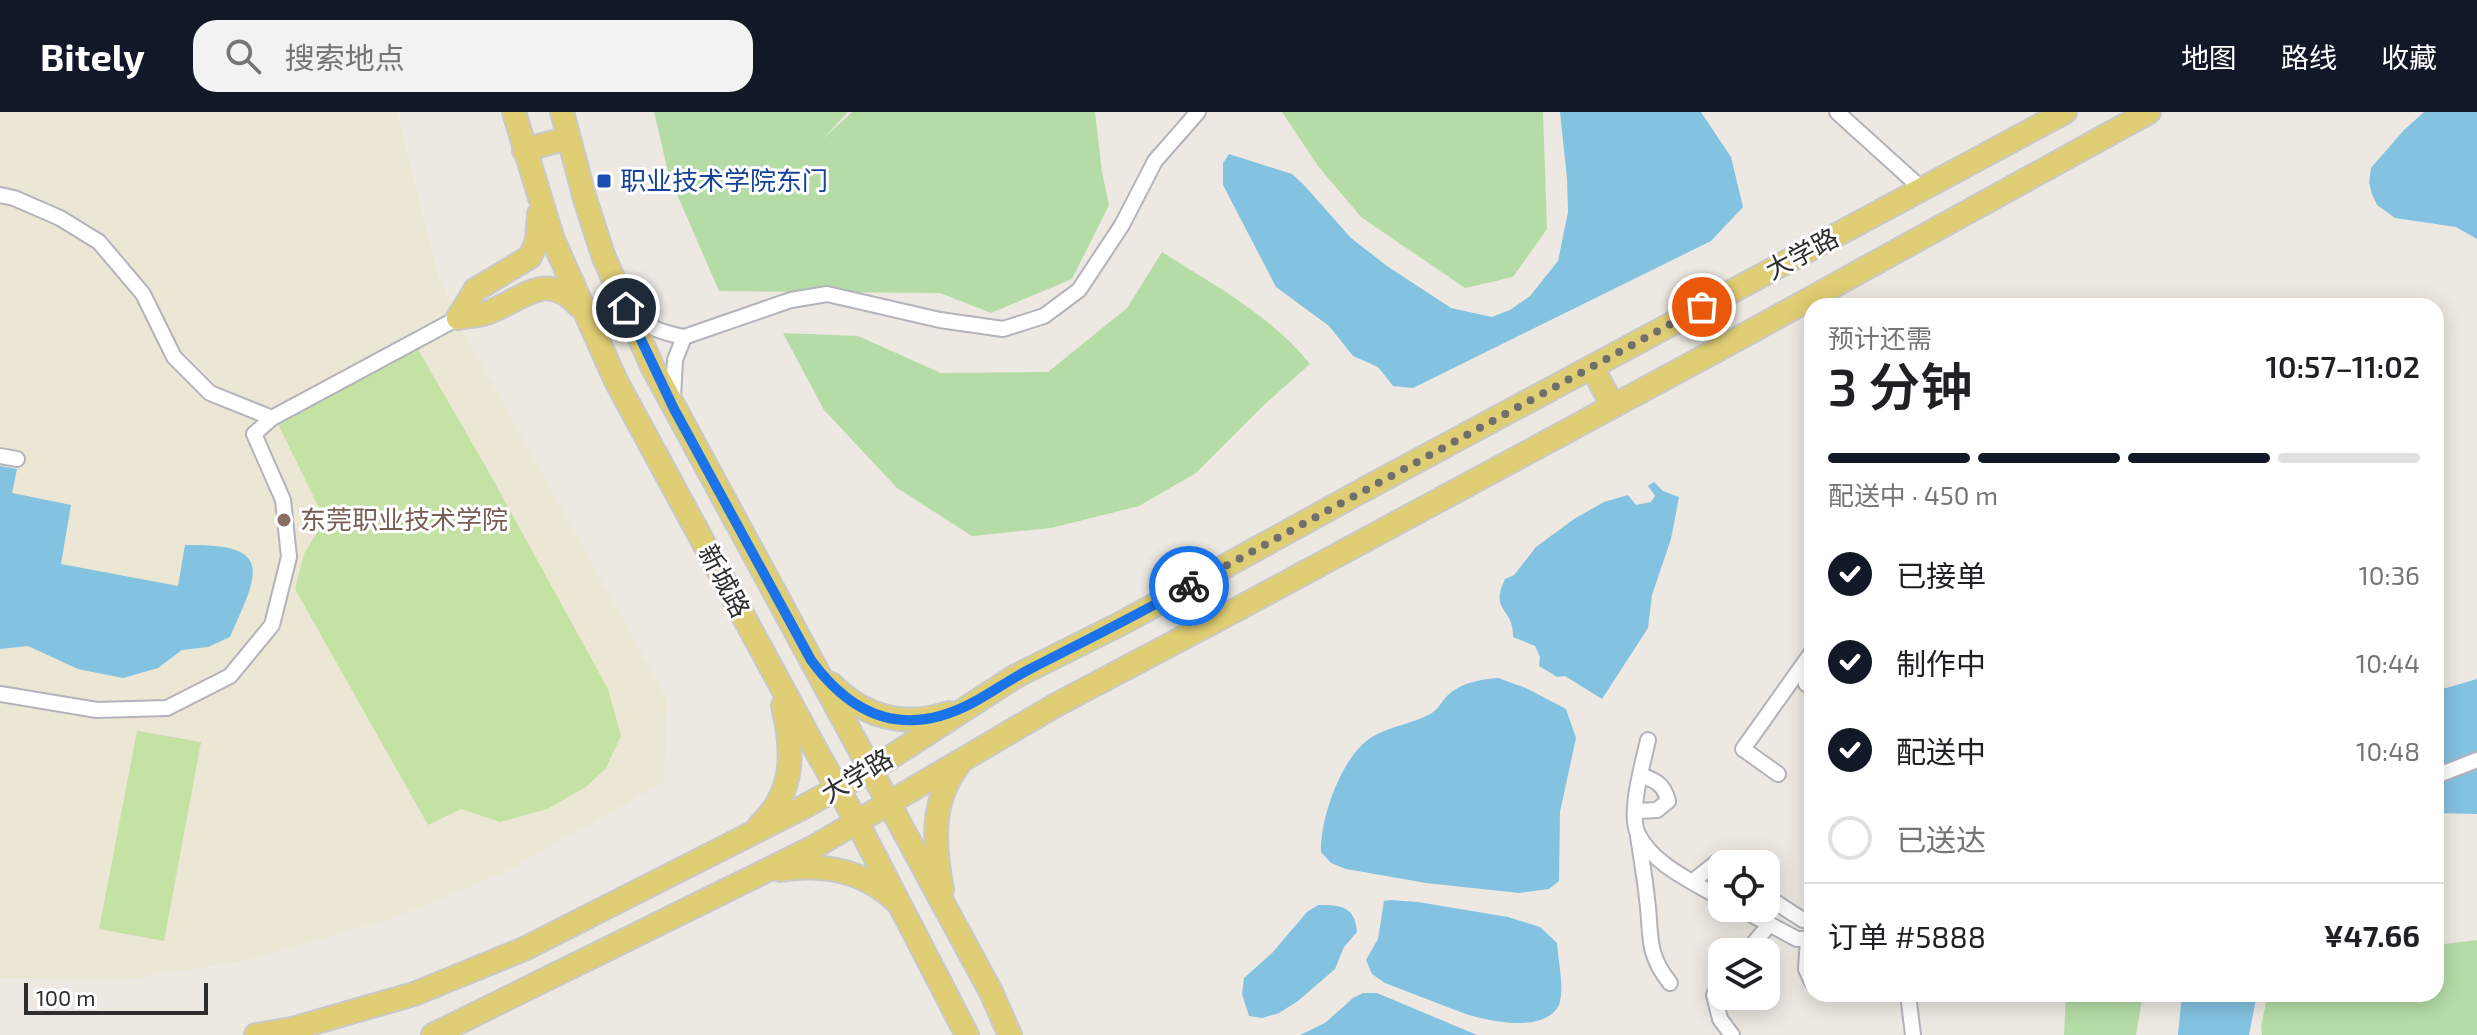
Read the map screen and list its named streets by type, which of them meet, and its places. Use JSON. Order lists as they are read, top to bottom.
{
  "streets": {
    "main road": ["大学路", "新城路"]
  },
  "crossings": [
    ["大学路", "新城路"]
  ],
  "places": {
    "transit": ["职业技术学院东门"],
    "other": ["东莞职业技术学院"]
  },
  "scale_bar": "100 m",
  "page": {
    "header": "Bitely",
    "search": "搜索地点",
    "nav": ["地图", "路线", "收藏"],
    "heading": ["3 分钟", "预计还需", "10:57–11:02"],
    "panel": ["订单 #5888", "¥47.66"],
    "bar": "配送中 · 450 m",
    "list": [
      ["已接单", "10:36"],
      ["制作中", "10:44"],
      ["配送中", "10:48"],
      "已送达"
    ],
    "scale": "100 m"
  }
}
